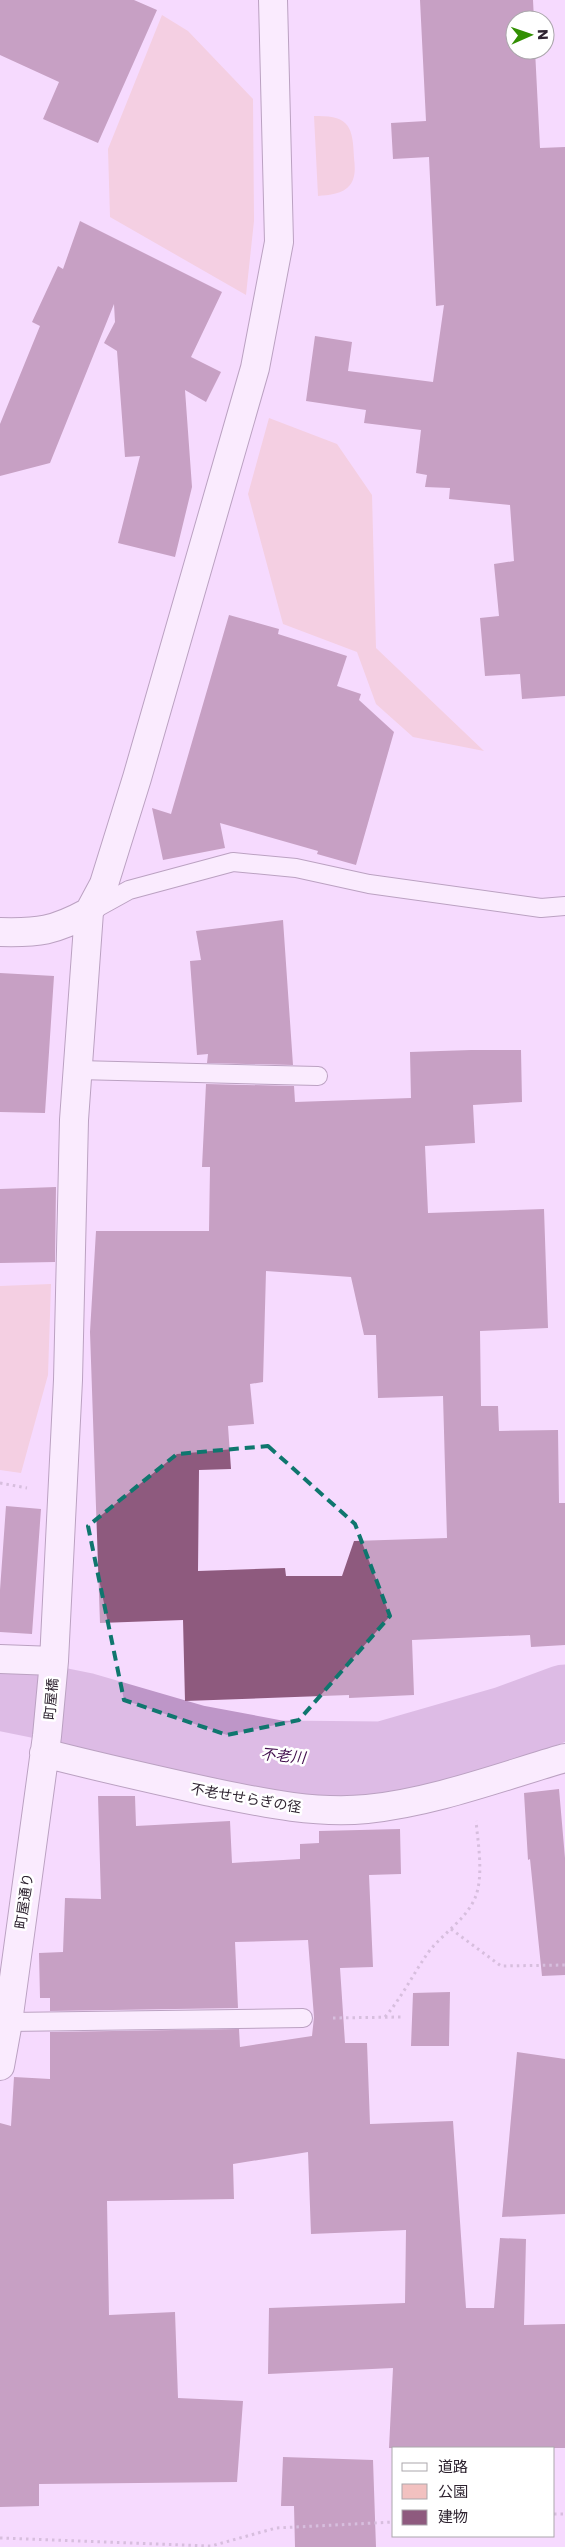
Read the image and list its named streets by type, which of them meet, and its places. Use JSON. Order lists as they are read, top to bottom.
{
  "streets": {
    "street": ["町屋橋", "不老せせらぎの径", "町屋通り"]
  },
  "crossings": [
    ["町屋橋", "不老せせらぎの径"],
    ["町屋橋", "町屋通り"],
    ["不老せせらぎの径", "町屋通り"]
  ],
  "water": ["不老川"],
  "legend": ["道路", "公園", "建物"],
  "north": "right"
}
